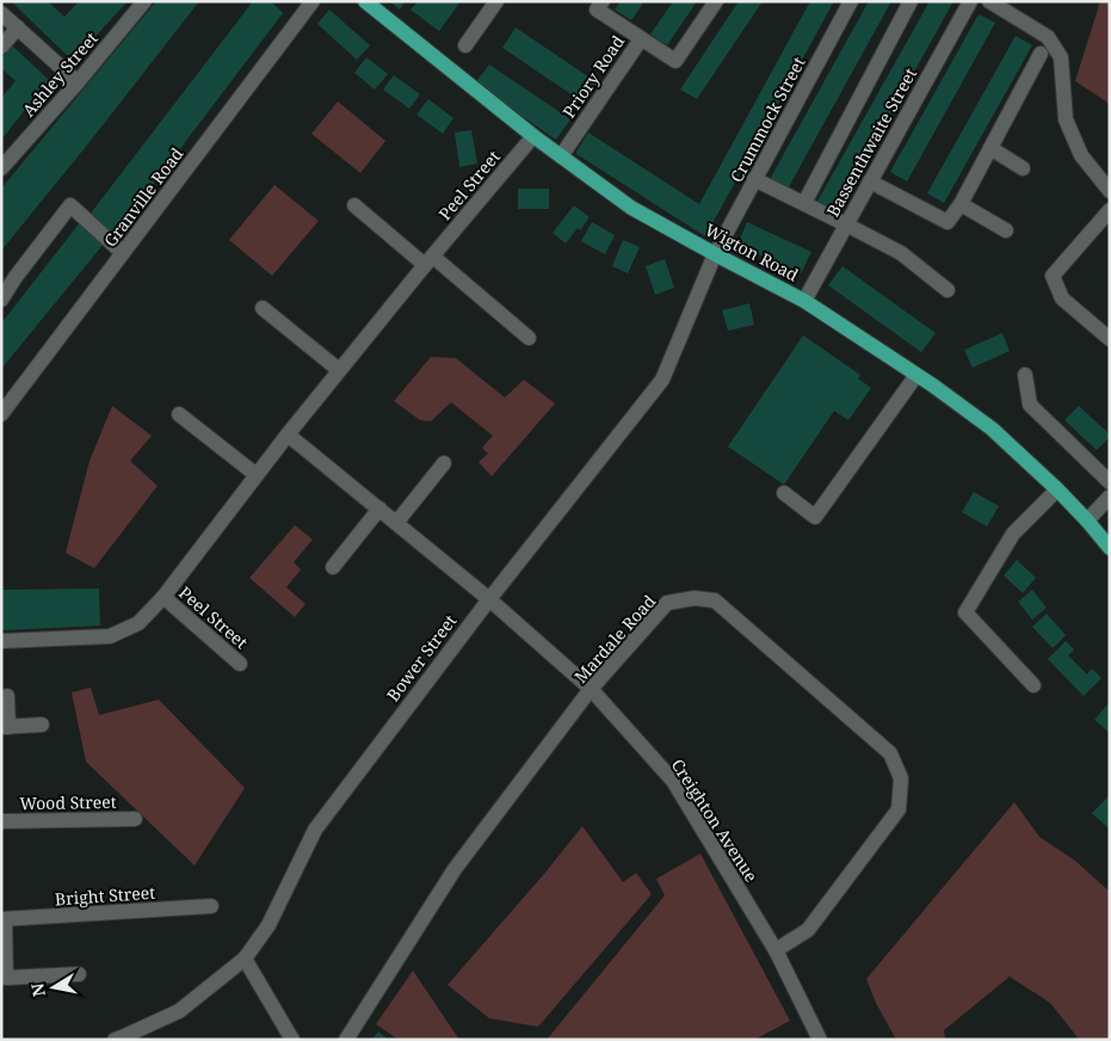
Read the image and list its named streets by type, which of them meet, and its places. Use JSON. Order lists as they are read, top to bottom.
{
  "streets": {
    "main road": ["Wigton Road"],
    "street": [
      "Ashley Street",
      "Priory Road",
      "Crummock Street",
      "Bassenthwaite Street",
      "Peel Street",
      "Granville Road",
      "Mardale Road",
      "Bower Street",
      "Wood Street",
      "Creighton Avenue",
      "Bright Street"
    ]
  },
  "crossings": [
    ["Priory Road", "Wigton Road"],
    ["Crummock Street", "Wigton Road"],
    ["Crummock Street", "Bower Street"],
    ["Bassenthwaite Street", "Wigton Road"],
    ["Peel Street", "Wigton Road"],
    ["Peel Street", "Creighton Avenue"],
    ["Wigton Road", "Bower Street"],
    ["Mardale Road", "Creighton Avenue"],
    ["Bower Street", "Creighton Avenue"]
  ],
  "north": "left"
}
